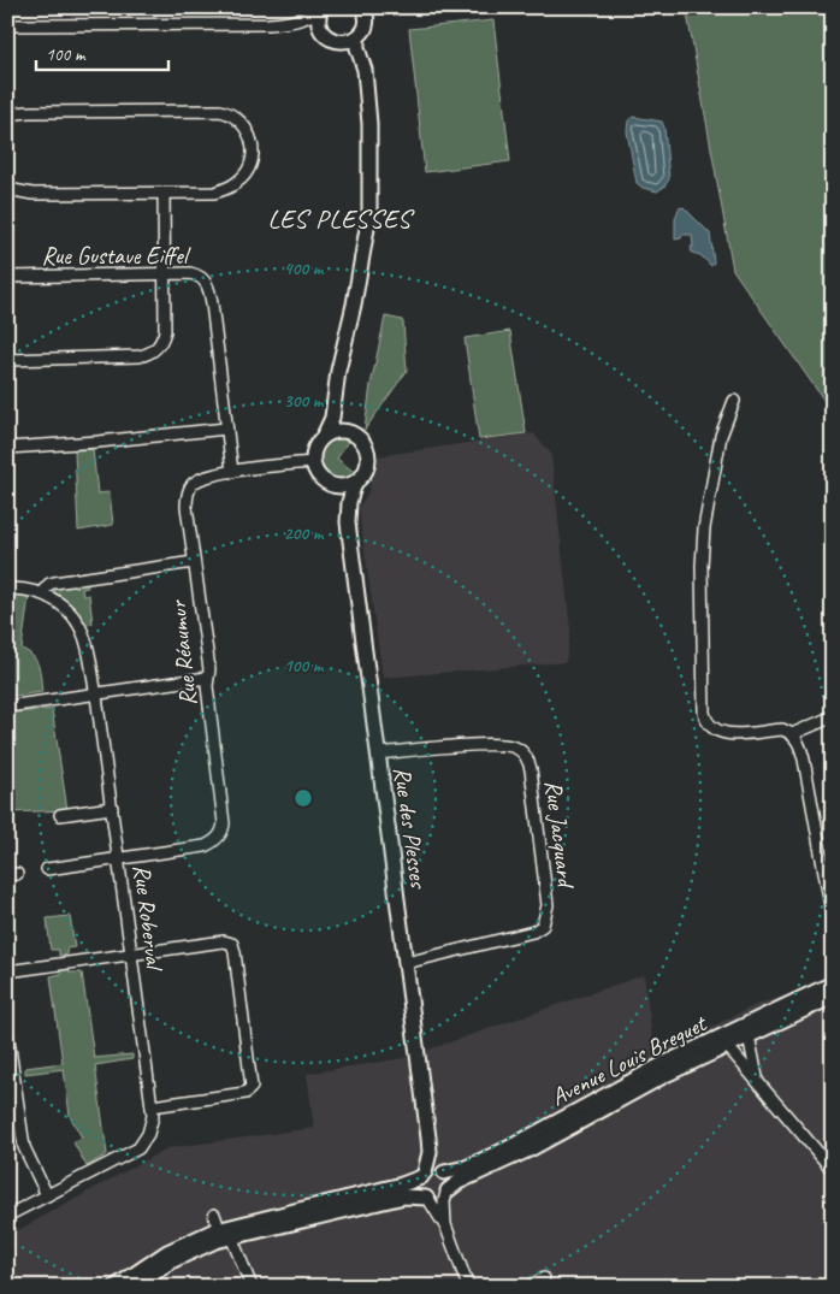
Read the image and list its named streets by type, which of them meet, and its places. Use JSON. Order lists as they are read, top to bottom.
{
  "streets": {
    "street": [
      "Rue Gustave Eiffel",
      "Rue Réaumur",
      "Rue des Plesses",
      "Rue Jacquard",
      "Rue Roberval",
      "Avenue Louis Breguet"
    ]
  },
  "crossings": [
    ["Rue Gustave Eiffel", "Rue Réaumur"],
    ["Rue Réaumur", "Rue des Plesses"],
    ["Rue Réaumur", "Rue Roberval"],
    ["Rue des Plesses", "Rue Jacquard"],
    ["Rue des Plesses", "Avenue Louis Breguet"]
  ],
  "districts": ["LES PLESSES"],
  "scale_bar": "100 m",
  "rings": [
    "400 m",
    "300 m",
    "200 m",
    "100 m"
  ]
}
